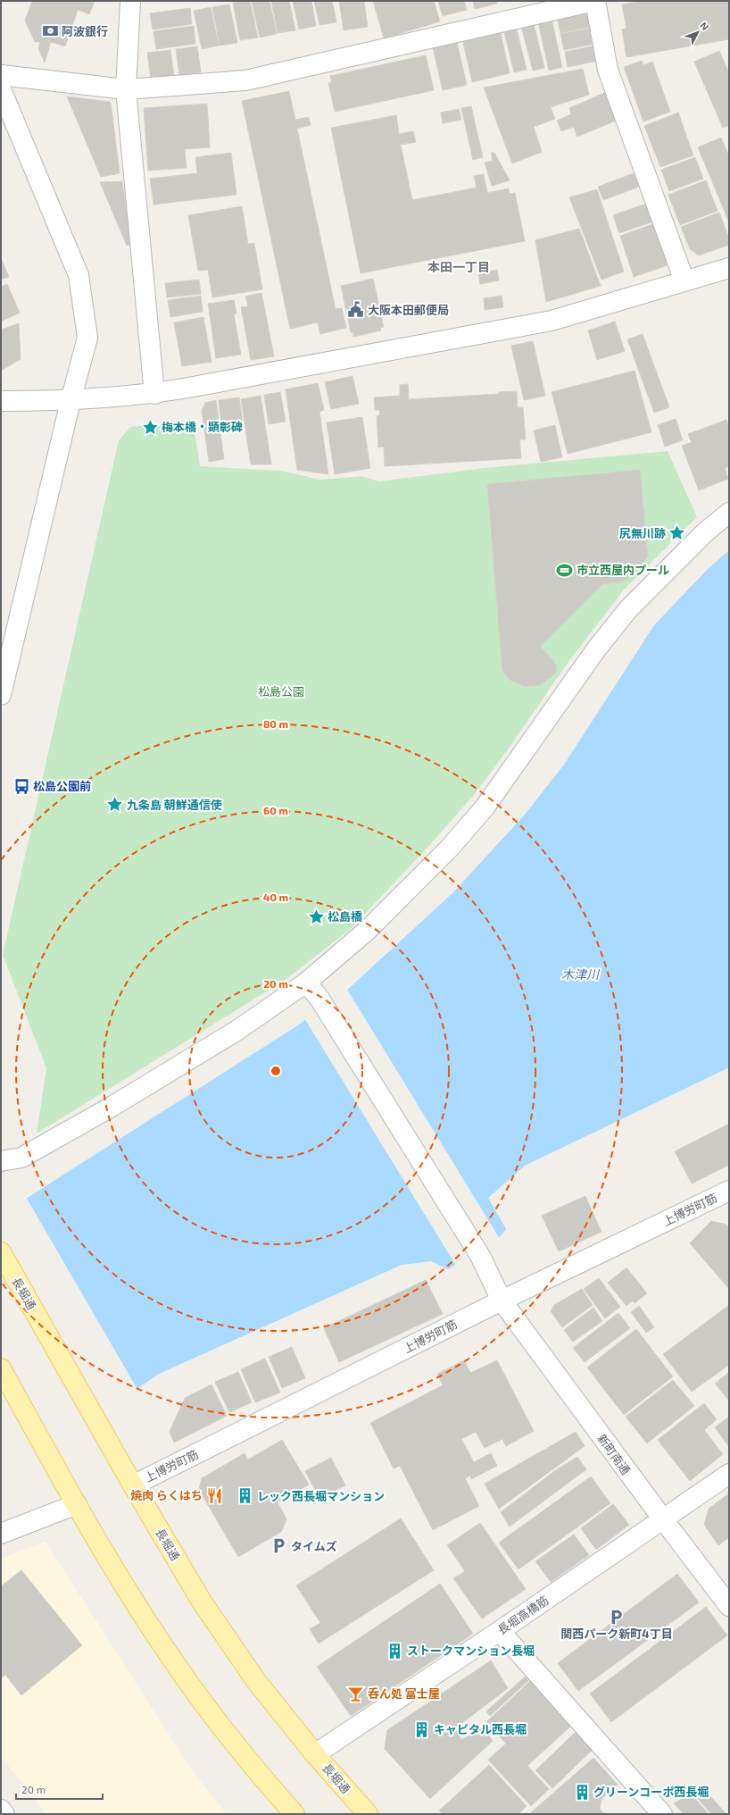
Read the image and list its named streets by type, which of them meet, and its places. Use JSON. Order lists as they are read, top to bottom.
{
  "streets": {
    "main road": ["長堀通"],
    "street": ["上博労町筋", "新町南通", "長堀高橋筋"]
  },
  "crossings": [
    ["上博労町筋", "長堀通"],
    ["上博労町筋", "新町南通"],
    ["長堀通", "長堀高橋筋"],
    ["新町南通", "長堀高橋筋"]
  ],
  "districts": ["本田一丁目"],
  "water": ["木津川"],
  "parks": ["松島公園"],
  "places": {
    "bank": ["阿波銀行"],
    "public building": ["大阪本田郵便局"],
    "place": [
      "梅本橋・顕彰碑",
      "尻無川跡",
      "九条島 朝鮮通信使",
      "松島橋"
    ],
    "sports": ["市立西屋内プール"],
    "bus stop": ["松島公園前"],
    "restaurant": ["焼肉 らくはち"],
    "building": [
      "レック西長堀マンション",
      "ストークマンション長堀",
      "キャピタル西長堀",
      "グリーンコーポ西長堀"
    ],
    "parking": ["タイムズ", "関西パーク新町4丁目"],
    "bar": ["呑ん処 富士屋"]
  },
  "scale_bar": "20 m",
  "north": "top right",
  "rings": [
    "80 m",
    "60 m",
    "40 m",
    "20 m"
  ]
}
